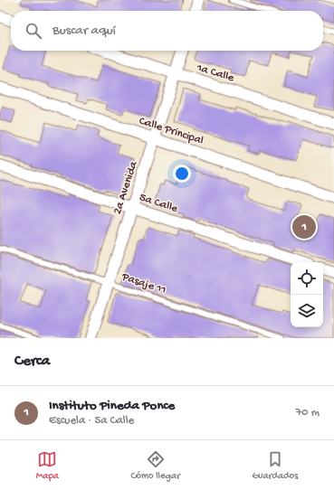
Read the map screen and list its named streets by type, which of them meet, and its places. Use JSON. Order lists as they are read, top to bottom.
{
  "streets": {
    "street": [
      "1a Calle",
      "Calle Principal",
      "2a Avenida",
      "5a Calle"
    ],
    "lane": ["Pasaje 11"]
  },
  "crossings": [
    ["1a Calle", "2a Avenida"],
    ["Calle Principal", "2a Avenida"],
    ["2a Avenida", "5a Calle"],
    ["2a Avenida", "Pasaje 11"]
  ],
  "page": {
    "search": "Buscar aquí",
    "pins": "1",
    "heading": "Cerca",
    "list": [
      {
        "mark": "1",
        "name": "Instituto Pineda Ponce",
        "note": "Escuela · 5a Calle",
        "value": "70 m"
      }
    ],
    "nav": ["Mapa", "Cómo llegar", "Guardados"]
  }
}
